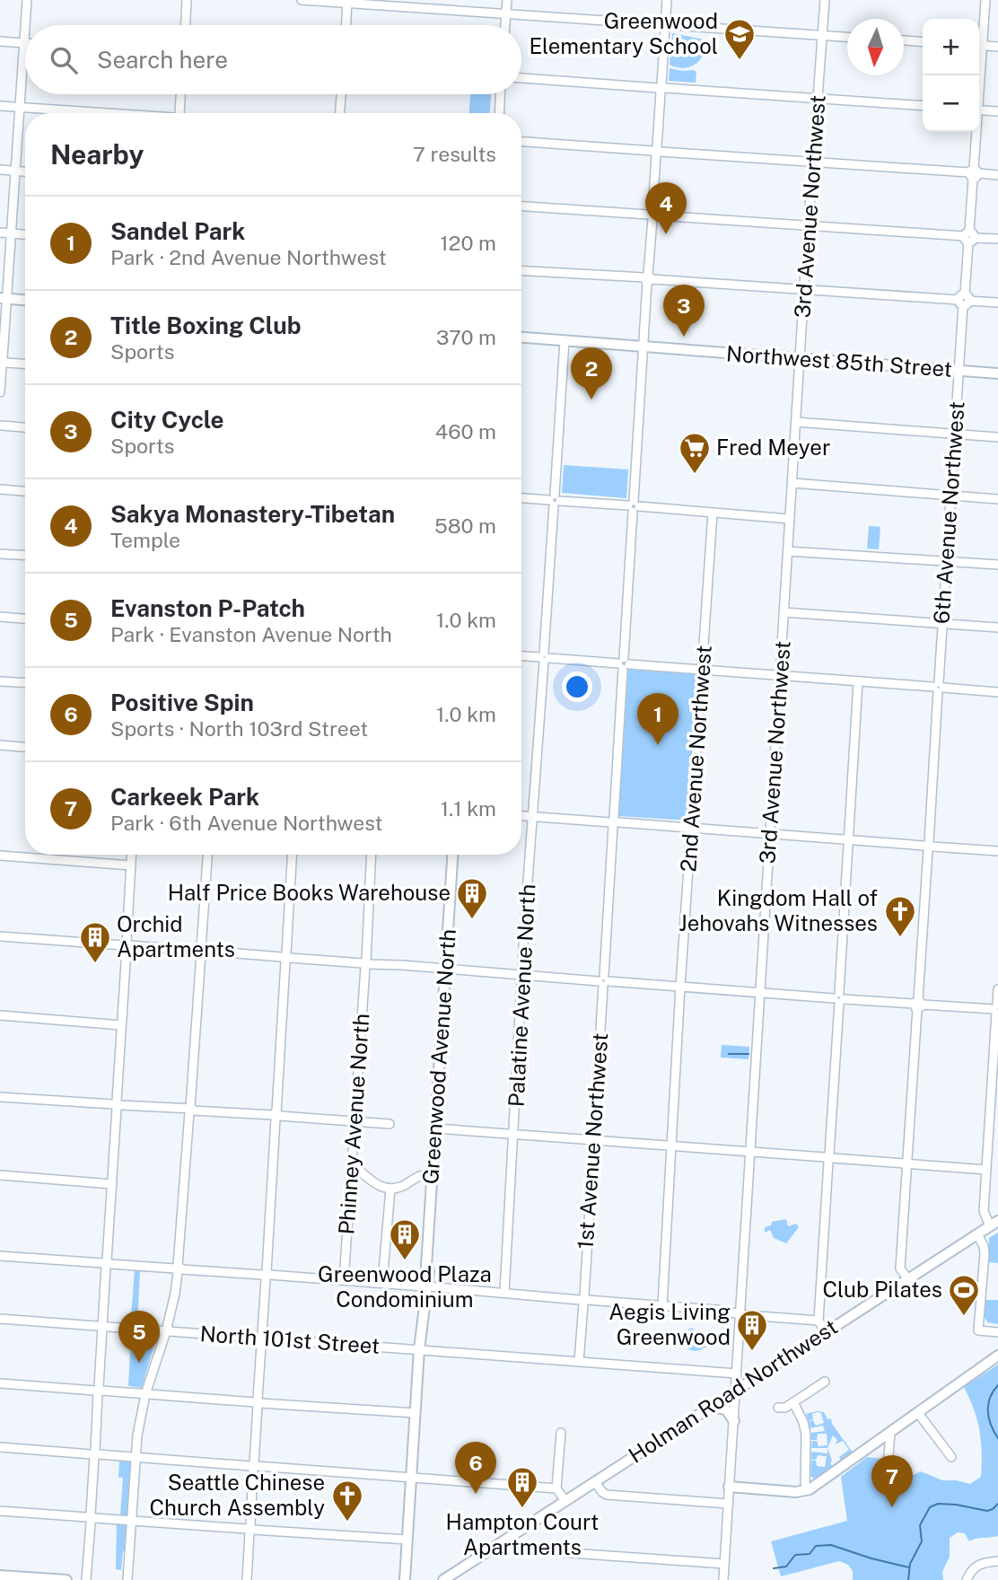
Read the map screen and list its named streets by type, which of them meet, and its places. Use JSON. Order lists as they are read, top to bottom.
{
  "streets": {
    "main road": ["Northwest 85th Street", "Greenwood Avenue North", "Holman Road Northwest"],
    "street": [
      "3rd Avenue Northwest",
      "6th Avenue Northwest",
      "2nd Avenue Northwest",
      "Palatine Avenue North",
      "Phinney Avenue North",
      "1st Avenue Northwest",
      "North 101st Street"
    ]
  },
  "crossings": [
    ["3rd Avenue Northwest", "Northwest 85th Street"],
    ["3rd Avenue Northwest", "North 101st Street"],
    ["3rd Avenue Northwest", "Holman Road Northwest"],
    ["Northwest 85th Street", "6th Avenue Northwest"],
    ["Northwest 85th Street", "Palatine Avenue North"],
    ["Northwest 85th Street", "1st Avenue Northwest"],
    ["6th Avenue Northwest", "Holman Road Northwest"],
    ["Greenwood Avenue North", "North 101st Street"],
    ["1st Avenue Northwest", "North 101st Street"]
  ],
  "places": {
    "school or university": ["Greenwood Elementary School"],
    "supermarket": ["Fred Meyer"],
    "building": [
      "Half Price Books Warehouse",
      "Orchid Apartments",
      "Greenwood Plaza Condominium",
      "Aegis Living Greenwood",
      "Hampton Court Apartments"
    ],
    "church": ["Kingdom Hall of Jehovahs Witnesses", "Seattle Chinese Church Assembly"],
    "sports": ["Club Pilates"]
  },
  "north": "bottom",
  "page": {
    "map_buttons": ["+", "−"],
    "search": "Search here",
    "heading": ["Nearby", "7 results"],
    "pins": [
      "4",
      "3",
      "2",
      "1",
      "5",
      "6",
      "7"
    ],
    "list": [
      {
        "mark": "1",
        "name": "Sandel Park",
        "note": "Park · 2nd Avenue Northwest",
        "value": "120 m"
      },
      {
        "mark": "2",
        "name": "Title Boxing Club",
        "note": "Sports",
        "value": "370 m"
      },
      {
        "mark": "3",
        "name": "City Cycle",
        "note": "Sports",
        "value": "460 m"
      },
      {
        "mark": "4",
        "name": "Sakya Monastery-Tibetan",
        "note": "Temple",
        "value": "580 m"
      },
      {
        "mark": "5",
        "name": "Evanston P-Patch",
        "note": "Park · Evanston Avenue North",
        "value": "1.0 km"
      },
      {
        "mark": "6",
        "name": "Positive Spin",
        "note": "Sports · North 103rd Street",
        "value": "1.0 km"
      },
      {
        "mark": "7",
        "name": "Carkeek Park",
        "note": "Park · 6th Avenue Northwest",
        "value": "1.1 km"
      }
    ]
  }
}
